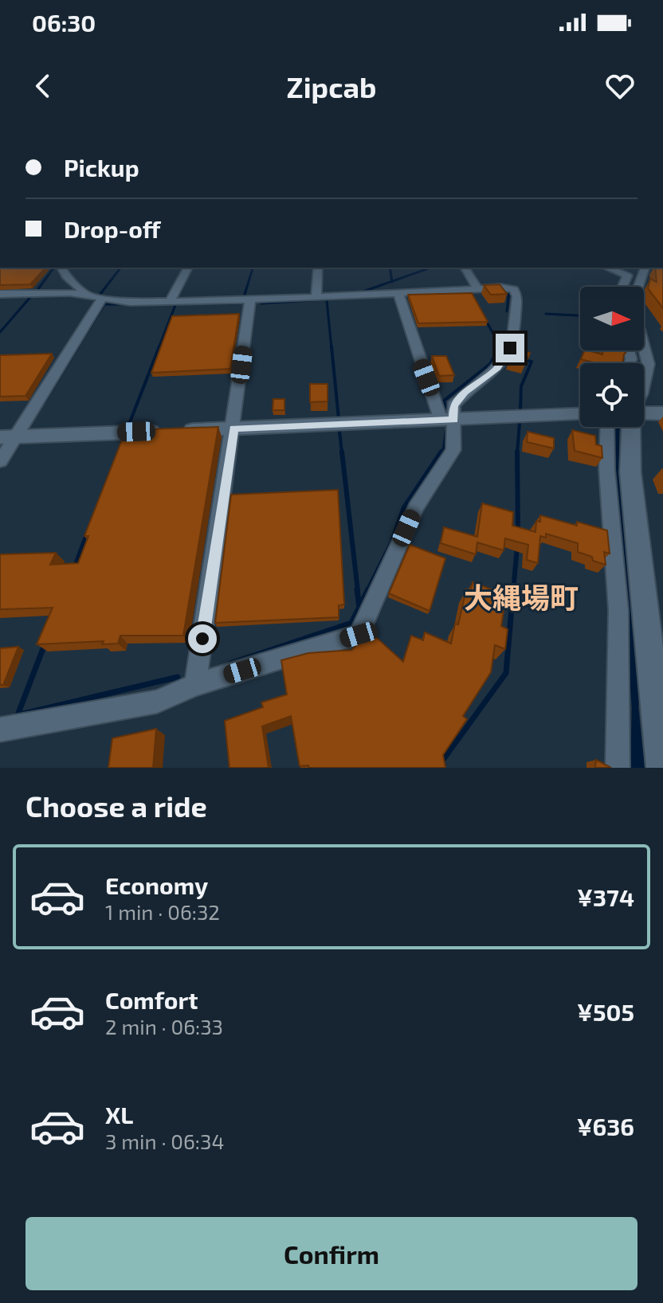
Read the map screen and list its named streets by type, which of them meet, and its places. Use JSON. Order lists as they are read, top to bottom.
{
  "districts": ["大縄場町"],
  "north": "right",
  "page": {
    "status": "06:30",
    "header": "Zipcab",
    "banner": ["Pickup", "Drop-off"],
    "heading": "Choose a ride",
    "list": [
      {
        "name": "Economy",
        "note": "1 min · 06:32",
        "value": "¥374"
      },
      {
        "name": "Comfort",
        "note": "2 min · 06:33",
        "value": "¥505"
      },
      {
        "name": "XL",
        "note": "3 min · 06:34",
        "value": "¥636"
      }
    ],
    "buttons": "Confirm"
  }
}
